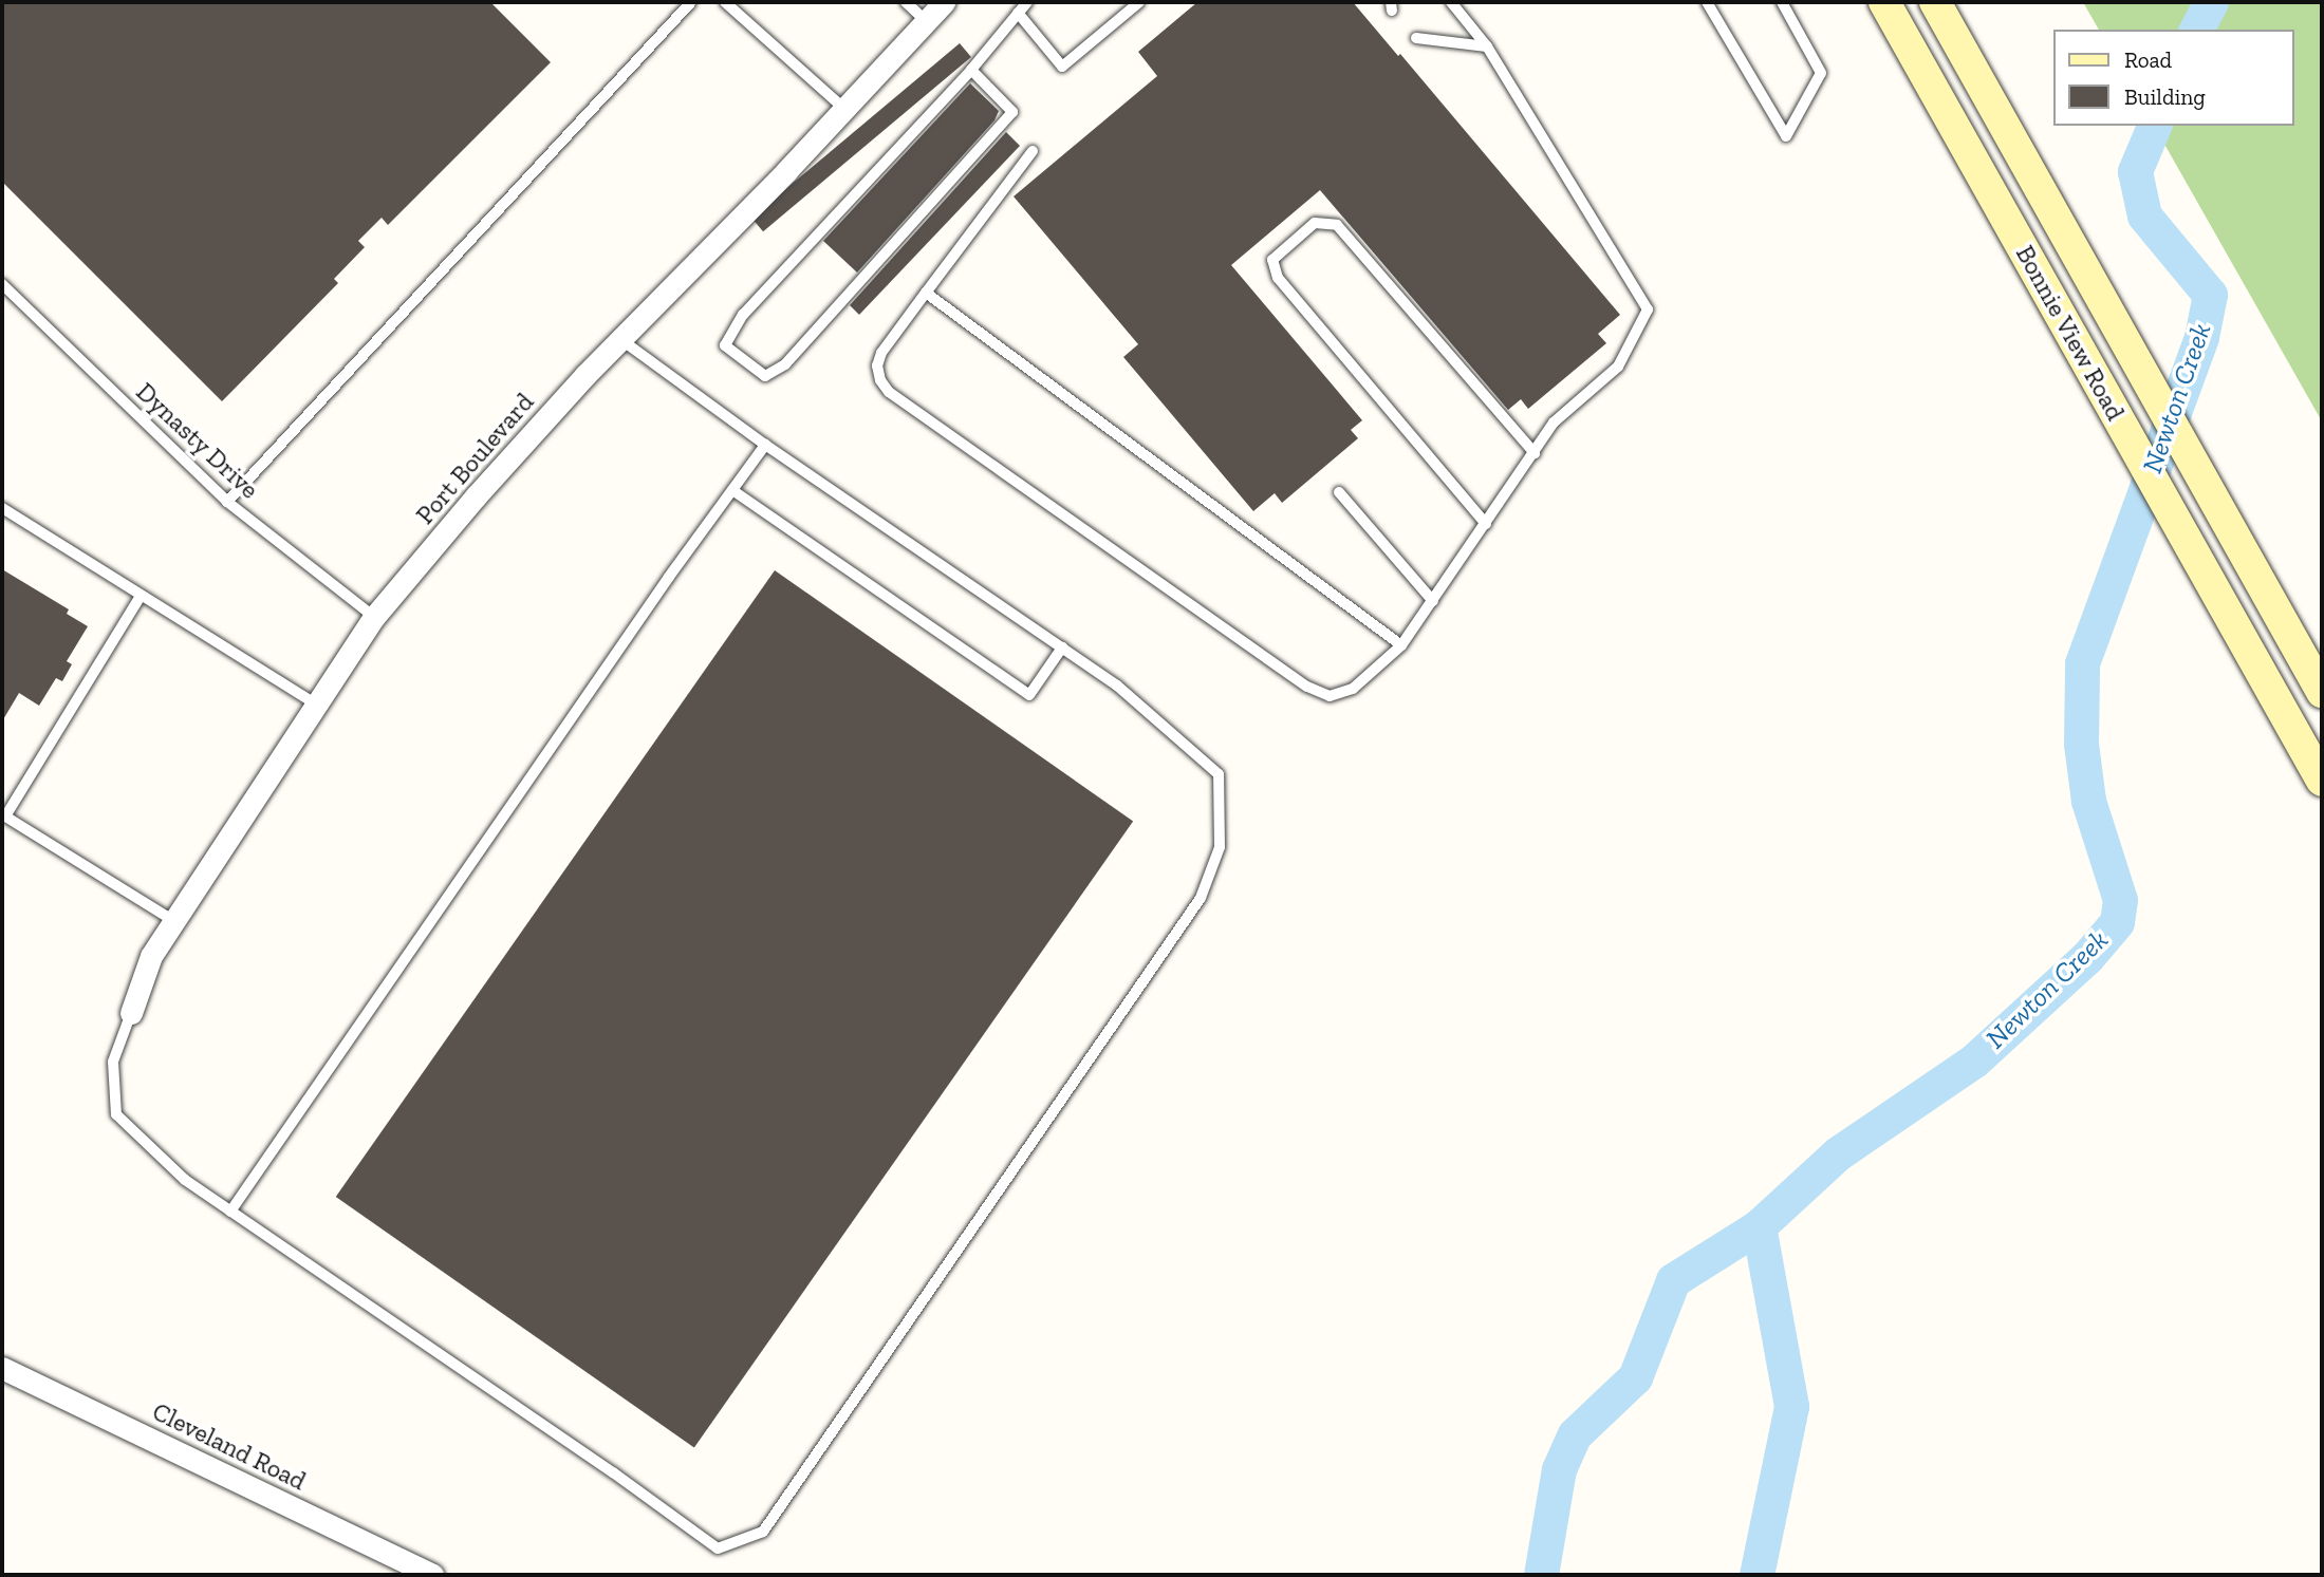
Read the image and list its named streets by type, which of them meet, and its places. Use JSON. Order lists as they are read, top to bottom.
{
  "streets": {
    "main road": ["Bonnie View Road"],
    "street": ["Port Boulevard", "Cleveland Road"],
    "lane": ["Dynasty Drive"]
  },
  "crossings": [
    ["Dynasty Drive", "Port Boulevard"]
  ],
  "water": ["Newton Creek"],
  "legend": ["Road", "Building"]
}
